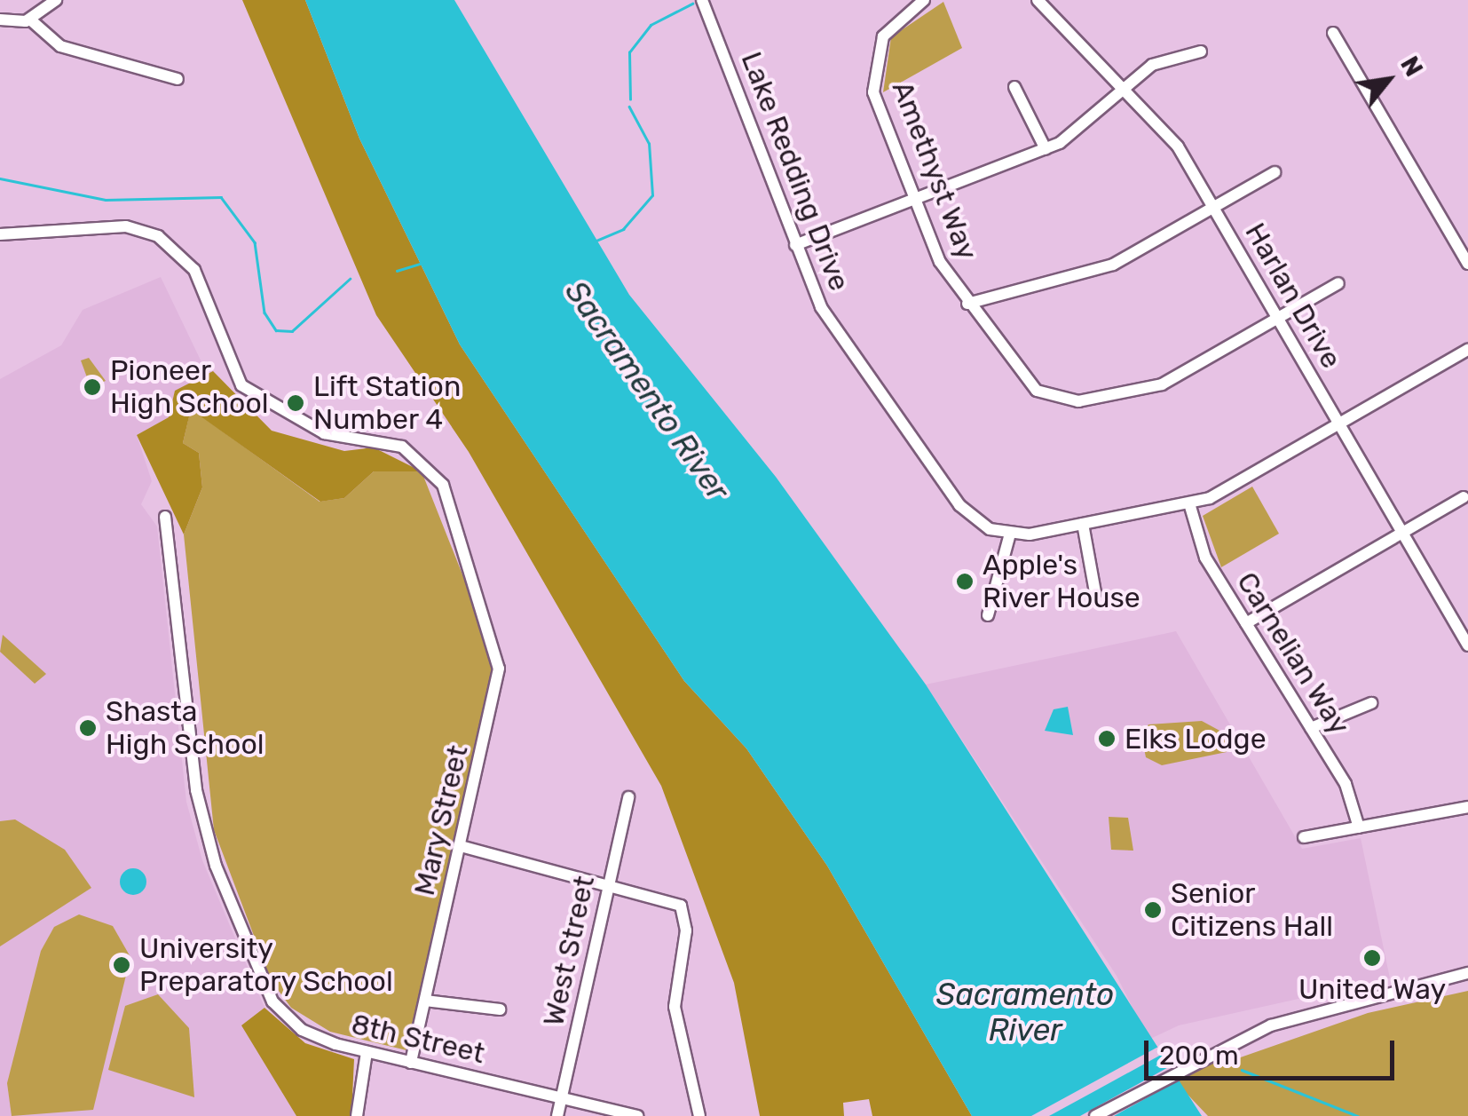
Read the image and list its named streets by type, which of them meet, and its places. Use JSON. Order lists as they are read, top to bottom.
{
  "streets": {
    "street": [
      "Amethyst Way",
      "Lake Redding Drive",
      "Harlan Drive",
      "Carnelian Way",
      "Mary Street",
      "West Street",
      "8th Street"
    ]
  },
  "crossings": [
    ["Amethyst Way", "Harlan Drive"],
    ["Mary Street", "8th Street"],
    ["West Street", "8th Street"]
  ],
  "water": ["Sacramento River"],
  "places": [
    "Pioneer High School",
    "Lift Station Number 4",
    "Apple's River House",
    "Shasta High School",
    "Elks Lodge",
    "Senior Citizens Hall",
    "United Way",
    "University Preparatory School"
  ],
  "scale_bar": "200 m",
  "north": "top right"
}
